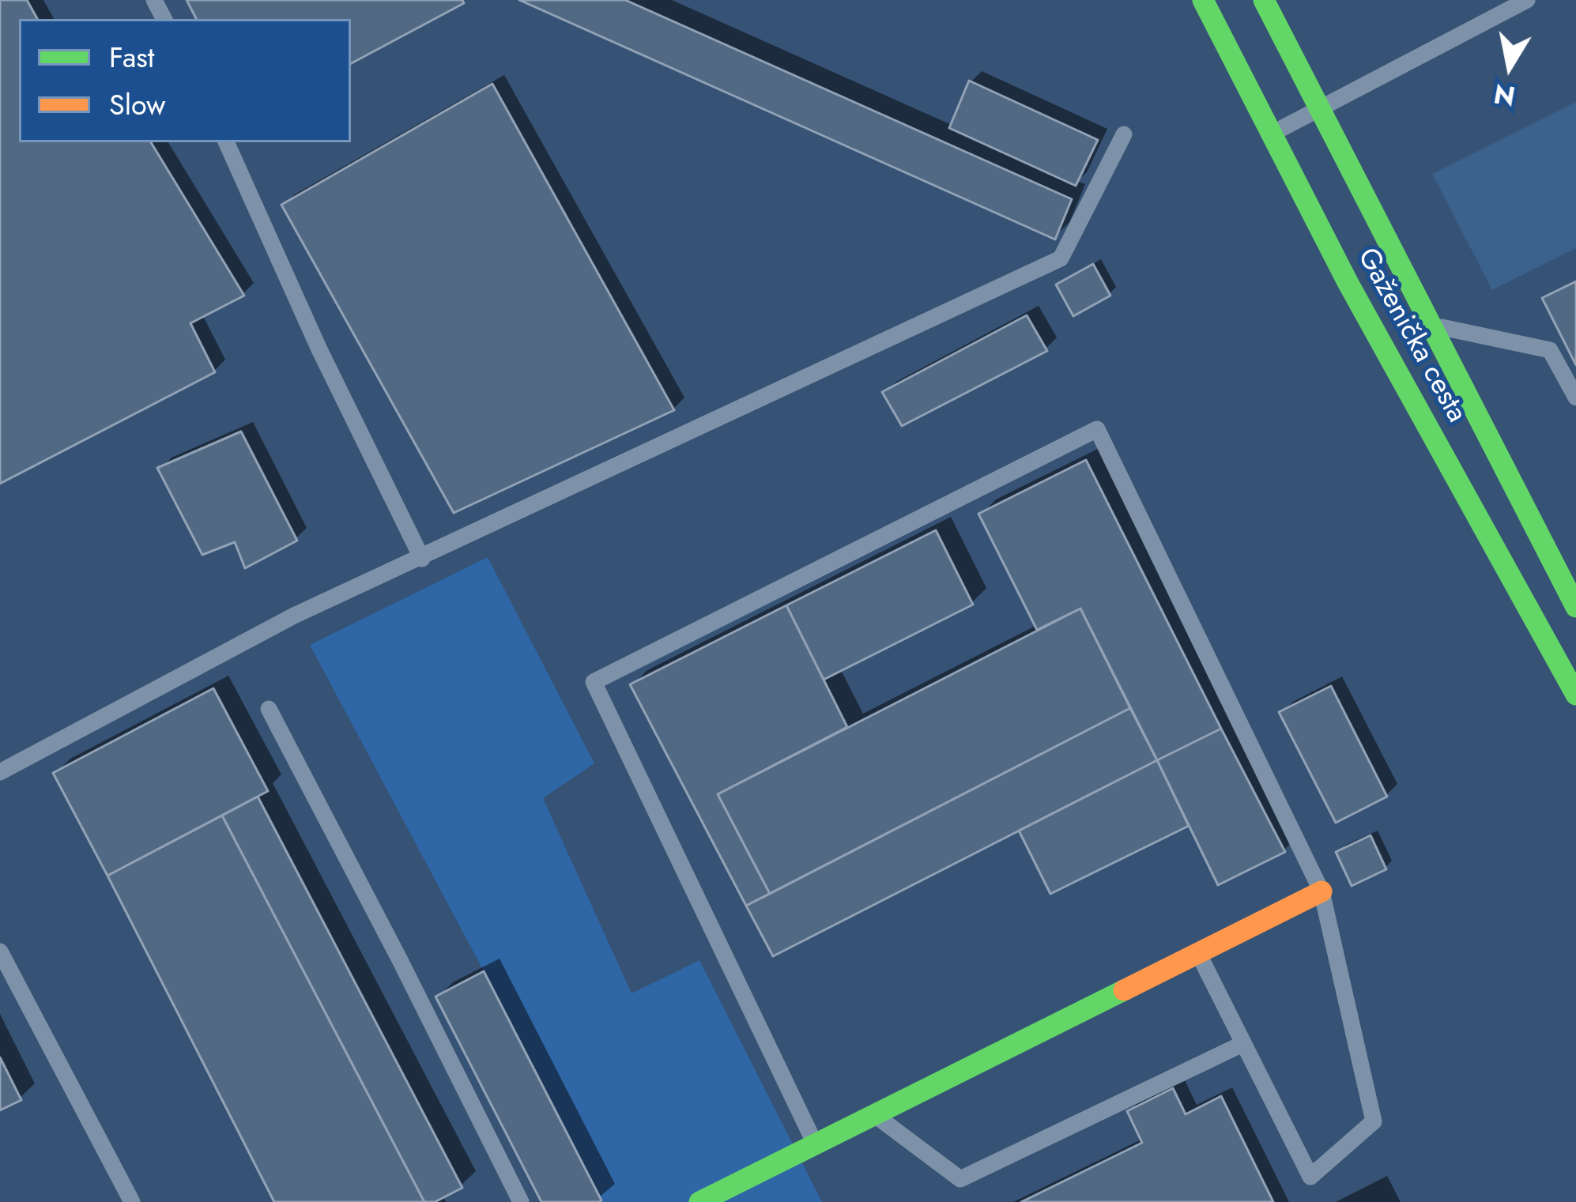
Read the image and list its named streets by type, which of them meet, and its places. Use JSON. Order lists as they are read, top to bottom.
{
  "streets": {
    "main road": ["Gaženička cesta"]
  },
  "legend": ["Fast", "Slow"],
  "north": "bottom"
}
